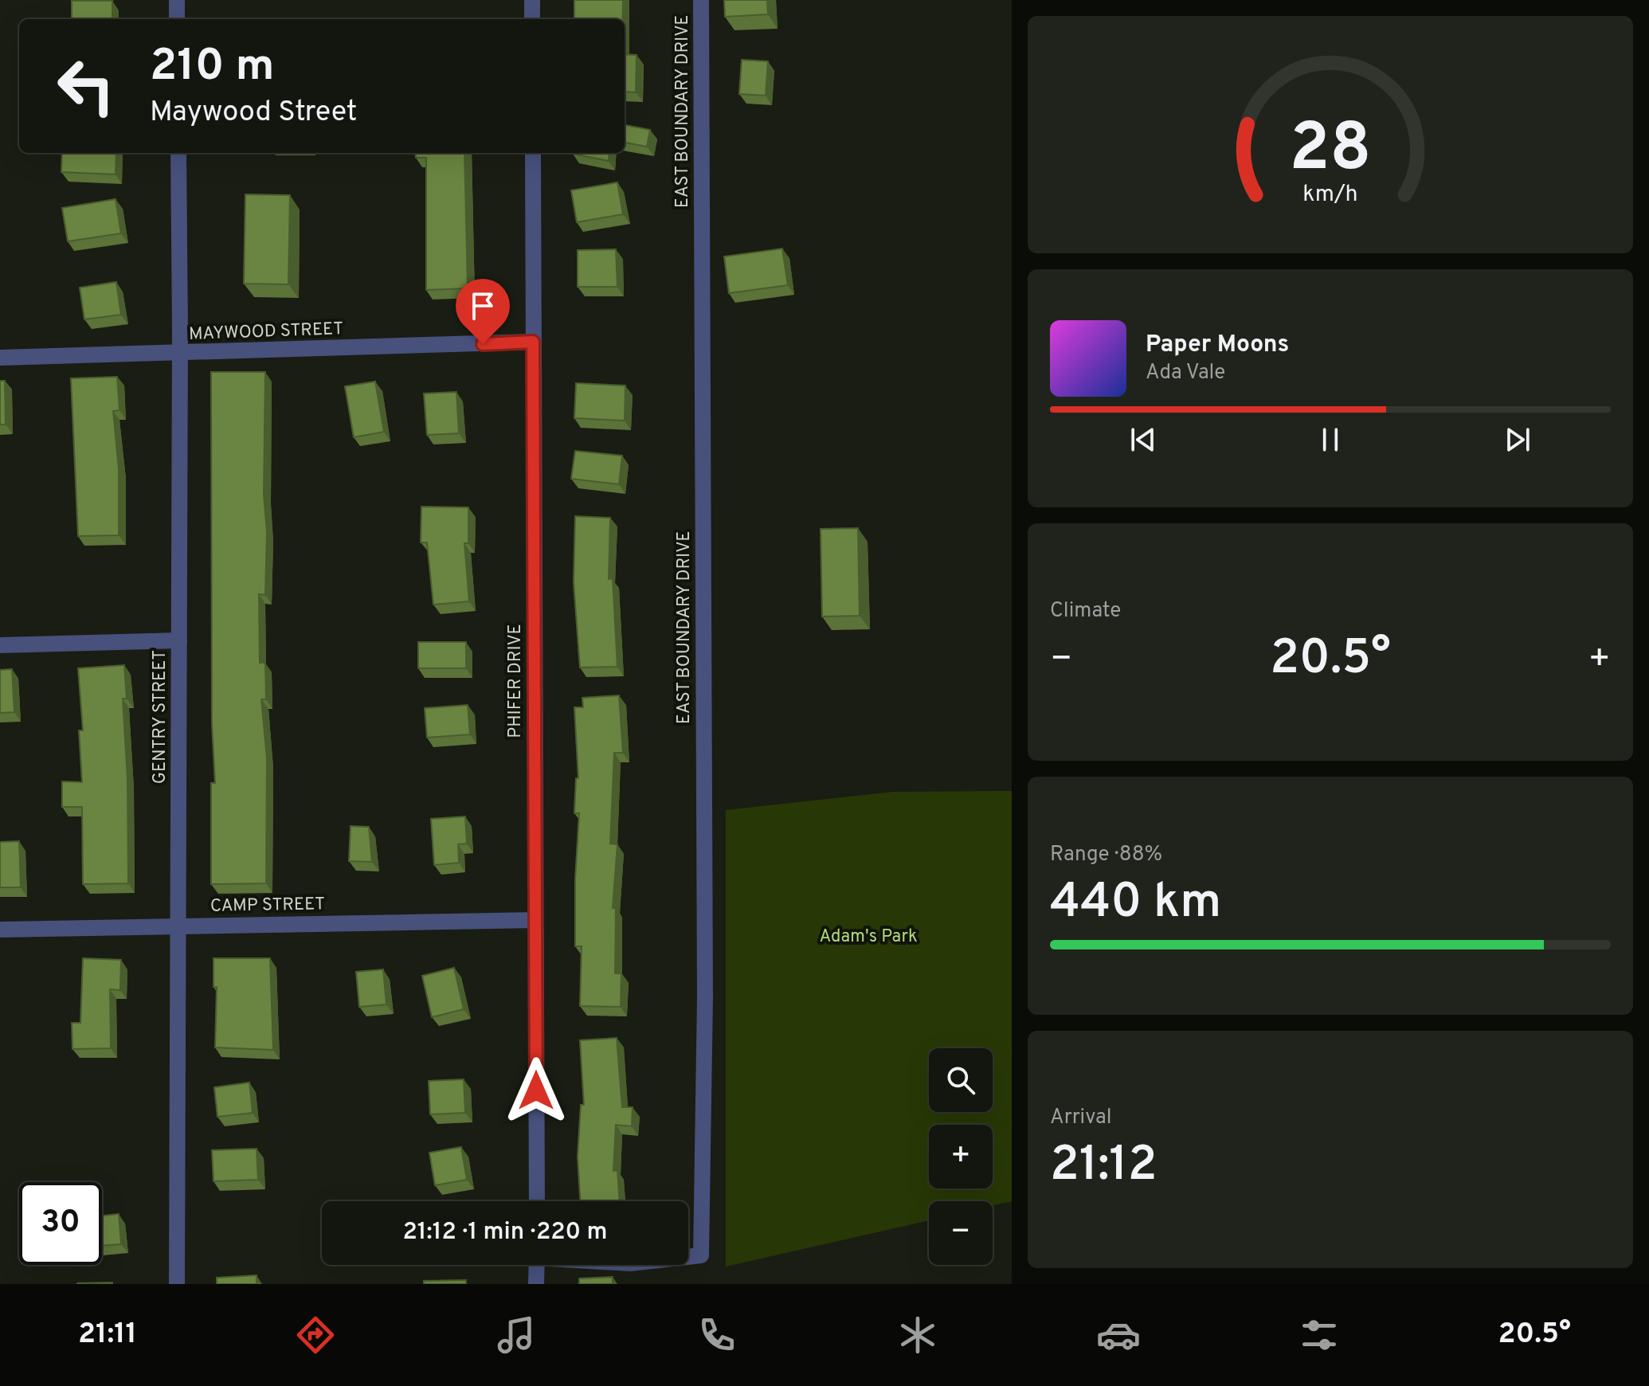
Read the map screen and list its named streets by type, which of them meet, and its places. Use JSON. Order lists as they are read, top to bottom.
{
  "streets": {
    "street": [
      "EAST BOUNDARY DRIVE",
      "MAYWOOD STREET",
      "PHIFER DRIVE",
      "GENTRY STREET",
      "CAMP STREET"
    ]
  },
  "crossings": [
    ["MAYWOOD STREET", "PHIFER DRIVE"],
    ["MAYWOOD STREET", "GENTRY STREET"],
    ["PHIFER DRIVE", "CAMP STREET"],
    ["GENTRY STREET", "CAMP STREET"]
  ],
  "parks": ["Adam's Park"],
  "page": {
    "turn": ["210 m", "Maywood Street"],
    "song": ["Paper Moons", "Ada Vale"],
    "tile": [
      "Climate",
      ["Range · 88%", "440 km"],
      ["Arrival", "21:12"]
    ],
    "heat": ["−", "20.5°", "+"],
    "map_buttons": ["+", "−"],
    "limit": "30",
    "trip": "21:12 · 1 min · 220 m",
    "tabs": ["21:11", "20.5°"],
    "gauge": ["28", "km/h"]
  }
}
